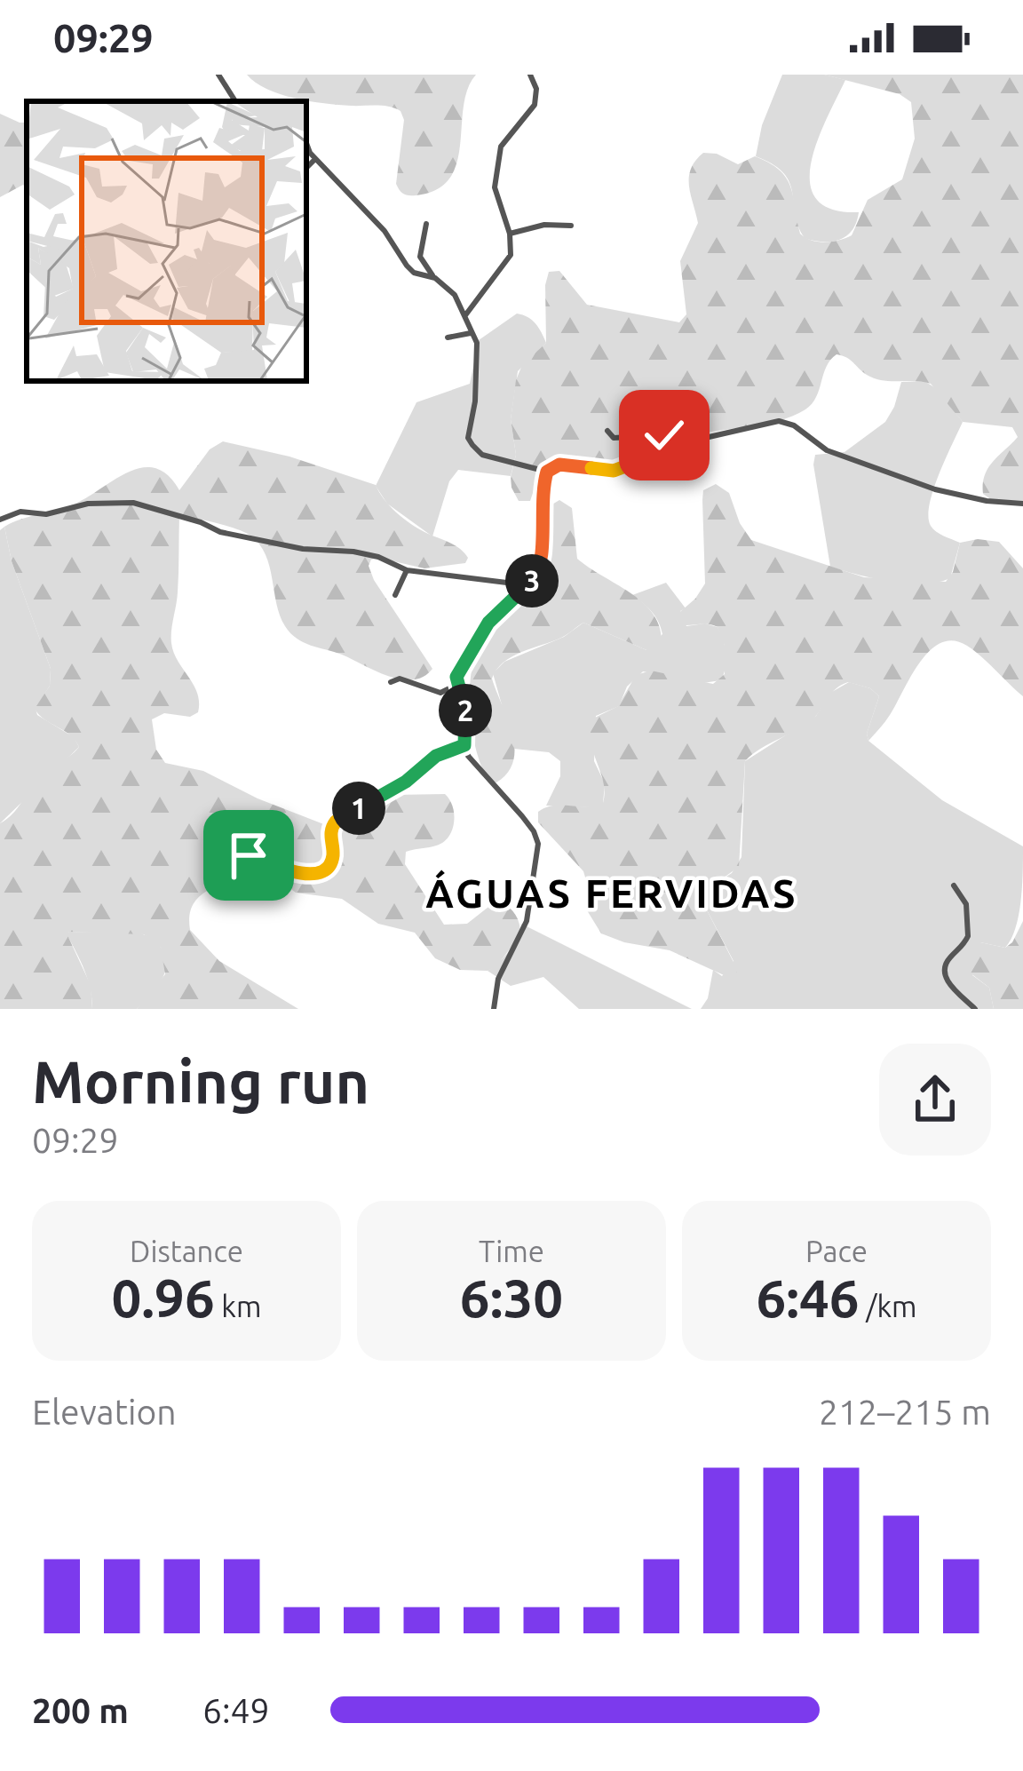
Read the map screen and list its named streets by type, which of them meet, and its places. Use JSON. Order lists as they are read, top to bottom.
{
  "districts": ["ÁGUAS FERVIDAS"],
  "page": {
    "status": "09:29",
    "pins": ["3", "2", "1"],
    "heading": ["Morning run", "09:29"],
    "stats": [
      ["Distance", "0.96 km"],
      ["Time", "6:30"],
      ["Pace", "6:46 /km"]
    ],
    "chart": ["Elevation", "212–215 m"],
    "list": [
      {
        "name": "200 m",
        "note": "6:49"
      }
    ]
  }
}
